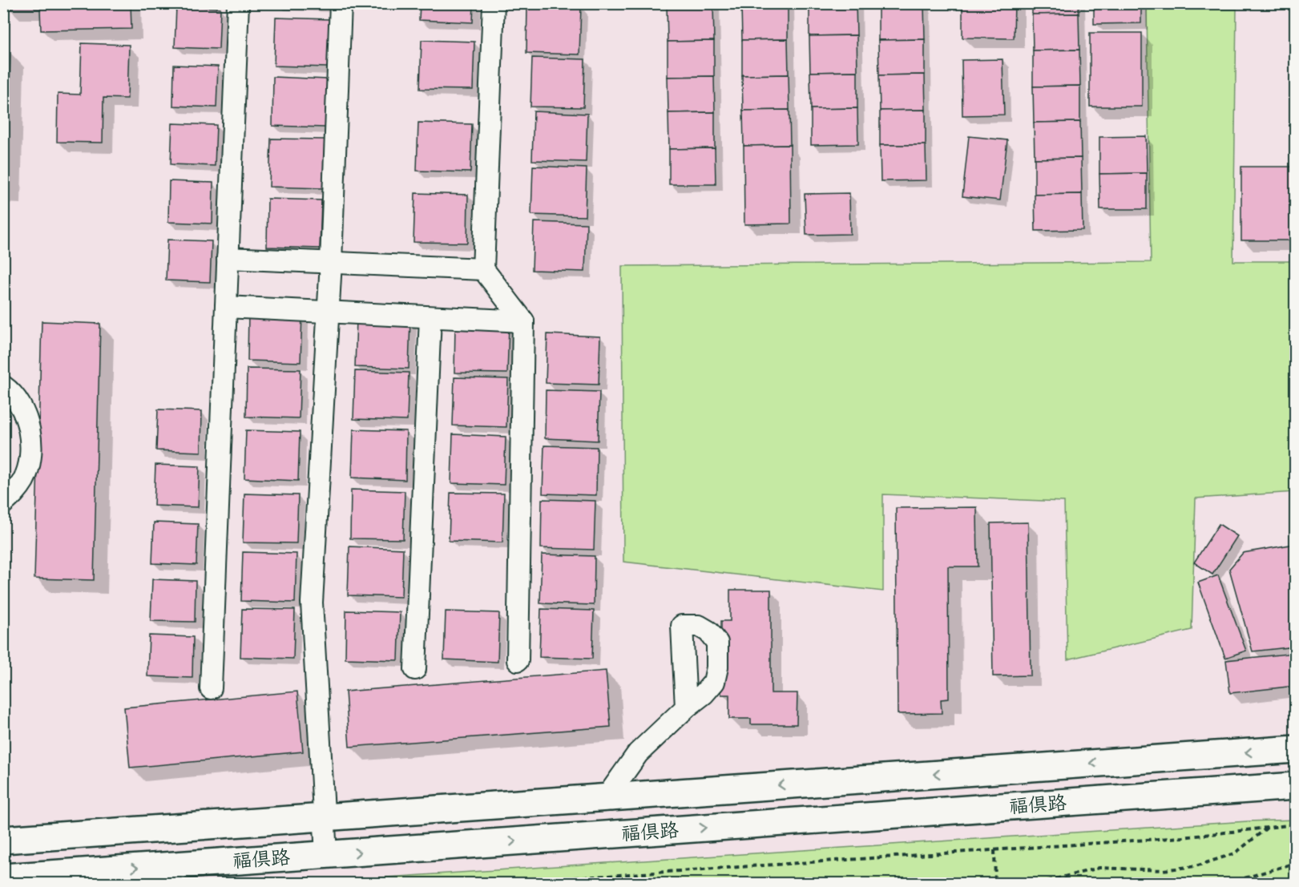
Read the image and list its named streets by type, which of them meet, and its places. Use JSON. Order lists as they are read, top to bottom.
{
  "streets": {
    "main road": ["福俱路"]
  }
}
